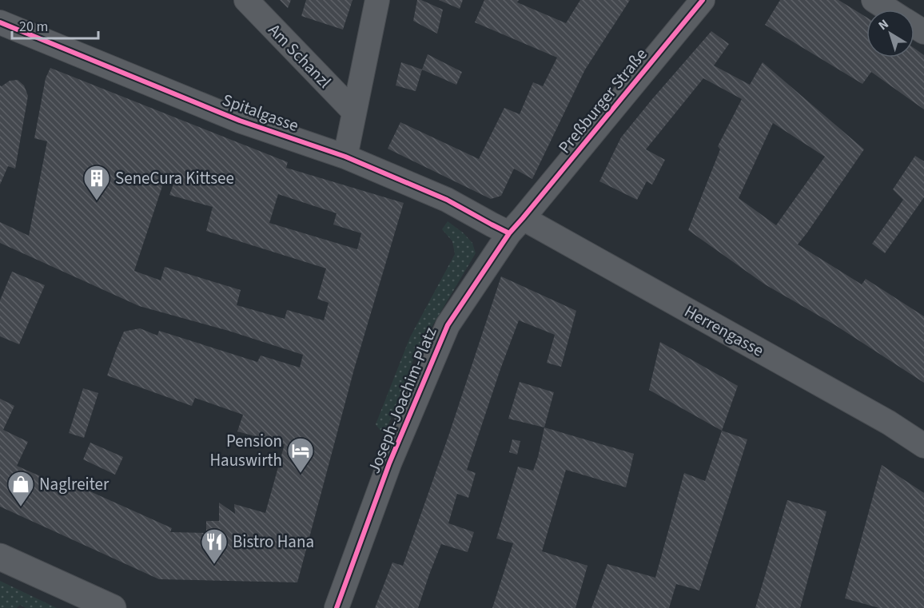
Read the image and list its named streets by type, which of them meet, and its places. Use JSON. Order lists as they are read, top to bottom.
{
  "streets": {
    "street": [
      "Am Schanzl",
      "Preßburger Straße",
      "Spitalgasse",
      "Herrengasse",
      "Joseph-Joachim-Platz"
    ]
  },
  "crossings": [
    ["Preßburger Straße", "Spitalgasse"],
    ["Preßburger Straße", "Herrengasse"],
    ["Preßburger Straße", "Joseph-Joachim-Platz"],
    ["Spitalgasse", "Herrengasse"],
    ["Spitalgasse", "Joseph-Joachim-Platz"],
    ["Herrengasse", "Joseph-Joachim-Platz"]
  ],
  "places": {
    "building": ["SeneCura Kittsee"],
    "hotel": ["Pension Hauswirth"],
    "shop": ["Naglreiter"],
    "restaurant": ["Bistro Hana"]
  },
  "scale_bar": "20 m",
  "north": "top left"
}
